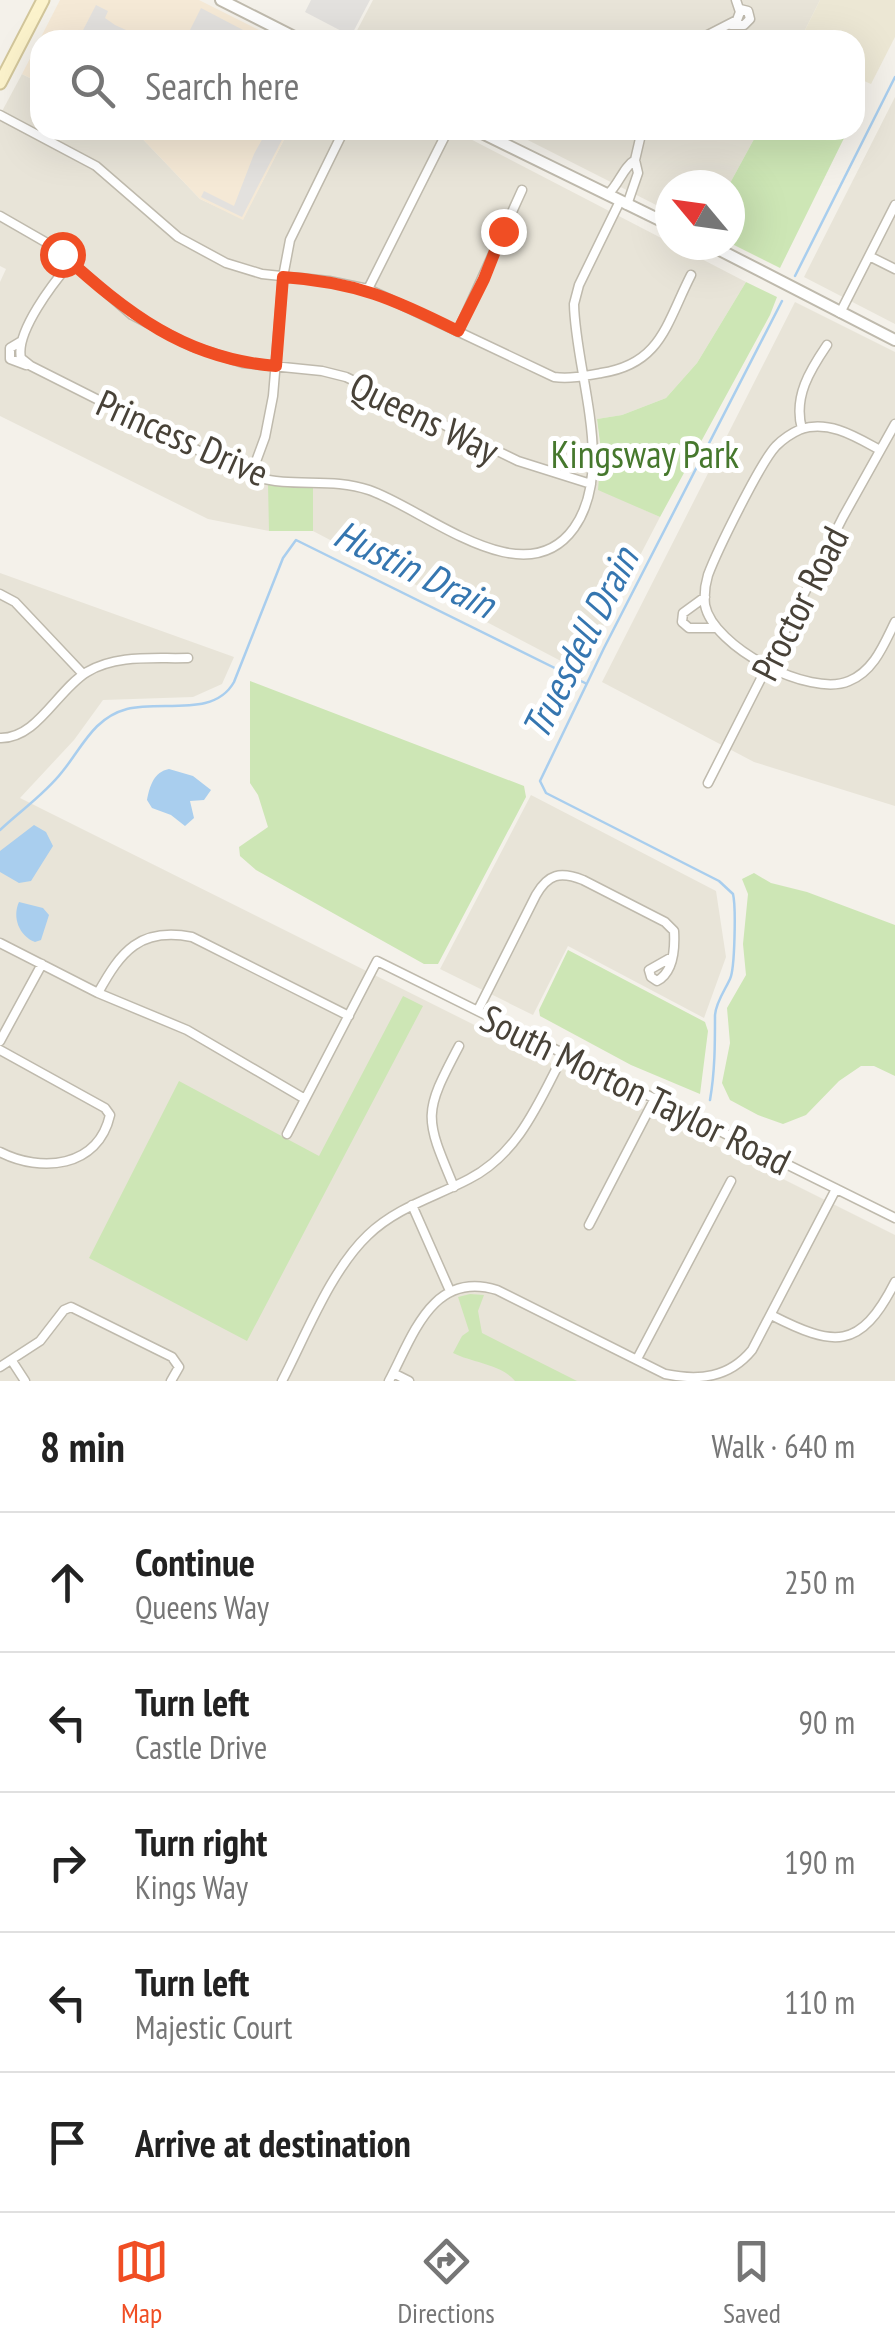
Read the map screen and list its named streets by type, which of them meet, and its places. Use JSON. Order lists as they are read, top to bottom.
{
  "streets": {
    "street": [
      "Queens Way",
      "Princess Drive",
      "Proctor Road",
      "South Morton Taylor Road"
    ]
  },
  "crossings": [
    ["Queens Way", "Princess Drive"]
  ],
  "water": ["Hustin Drain", "Truesdell Drain"],
  "parks": ["Kingsway Park"],
  "north": "top left",
  "page": {
    "search": "Search here",
    "heading": ["8 min", "Walk · 640 m"],
    "list": [
      ["Continue", "Queens Way", "250 m"],
      ["Turn left", "Castle Drive", "90 m"],
      ["Turn right", "Kings Way", "190 m"],
      ["Turn left", "Majestic Court", "110 m"],
      "Arrive at destination"
    ],
    "nav": ["Map", "Directions", "Saved"]
  }
}
